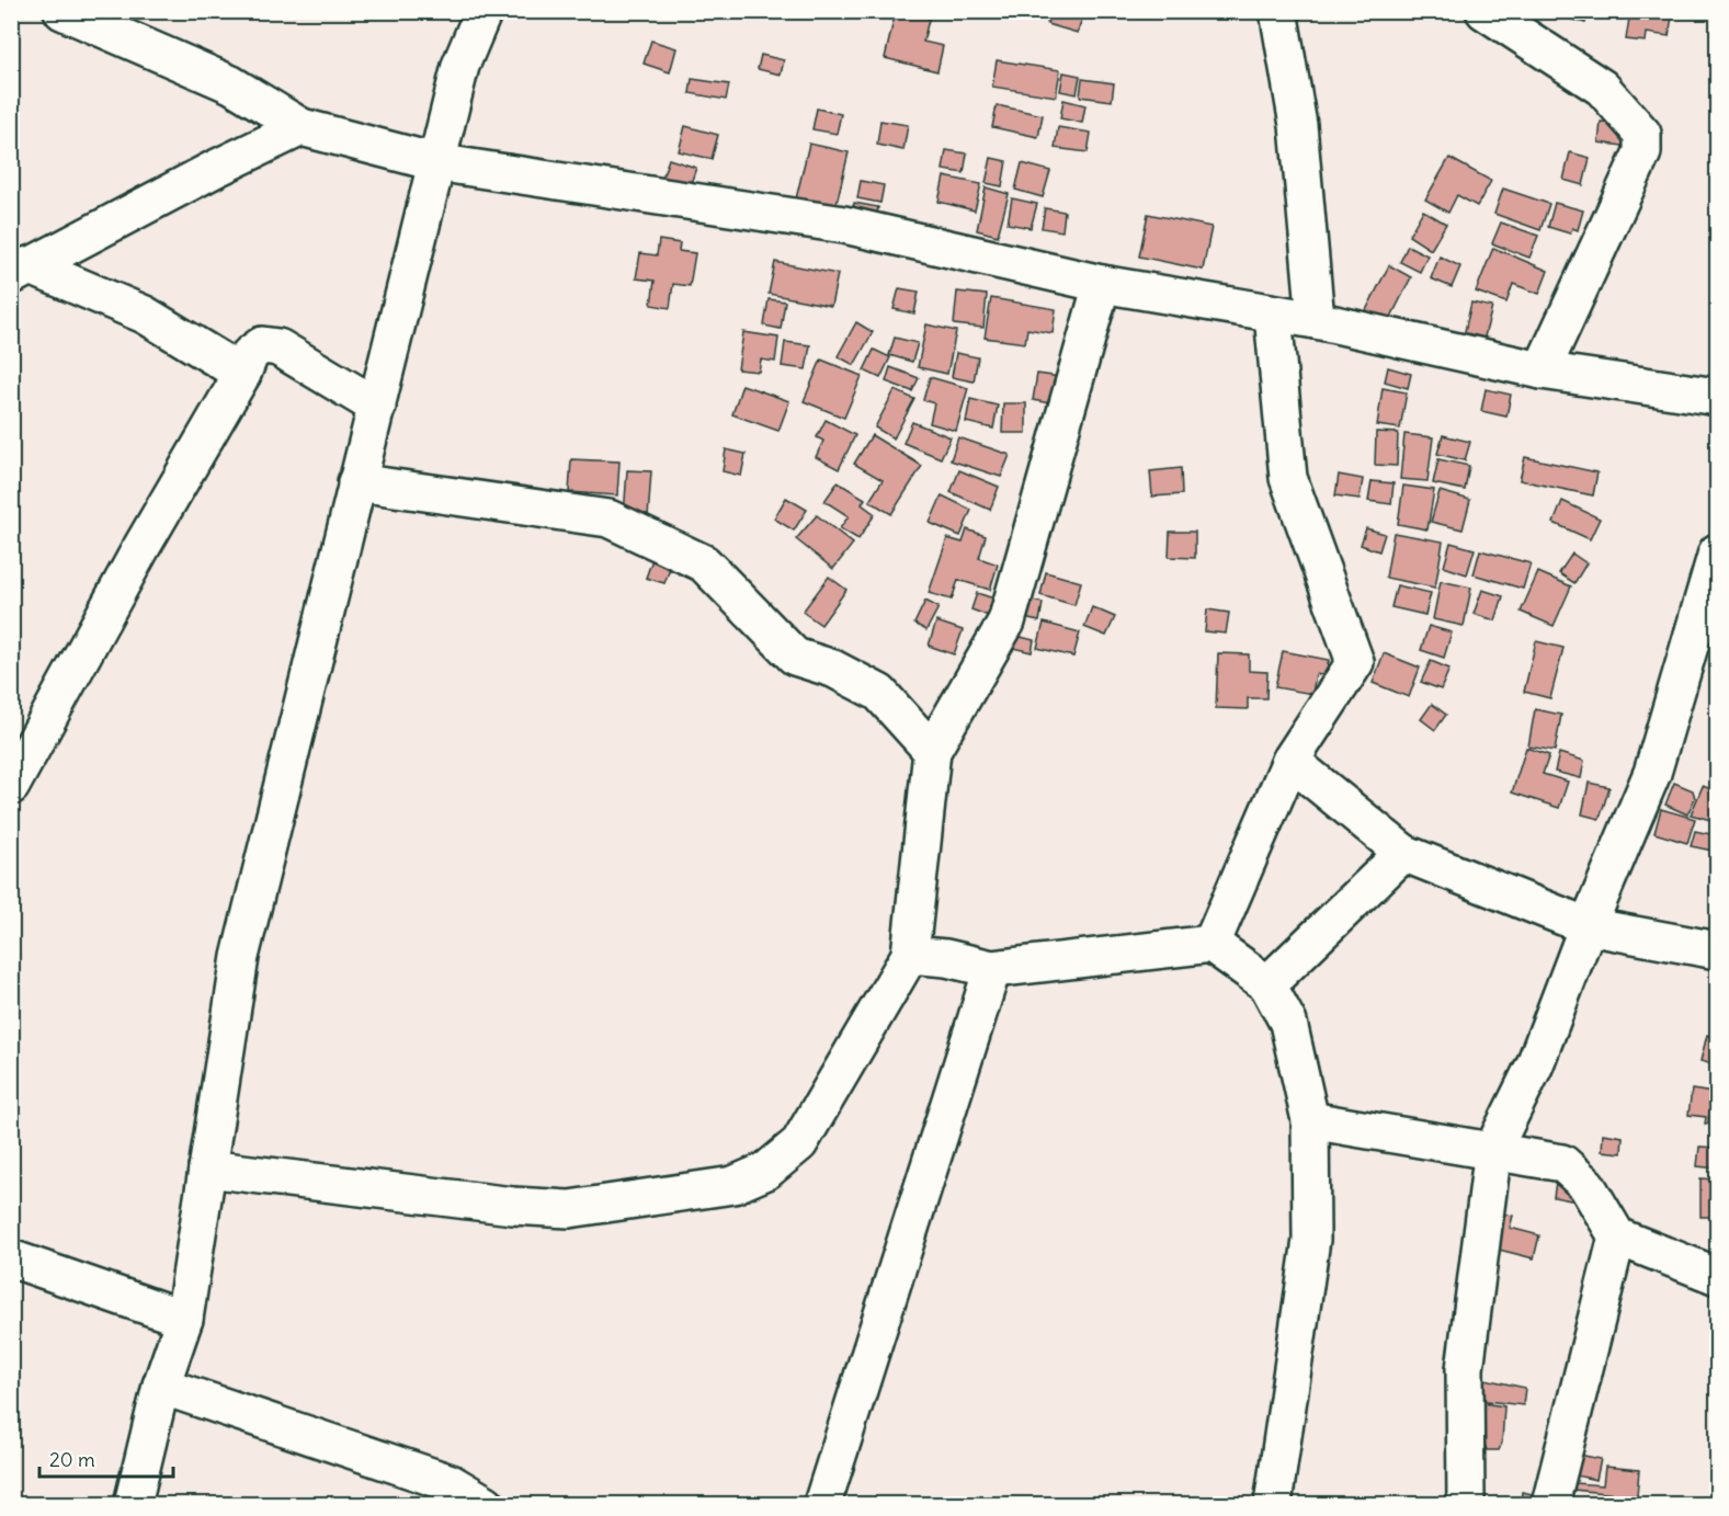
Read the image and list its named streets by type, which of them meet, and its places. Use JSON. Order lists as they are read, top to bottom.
{
  "scale_bar": "20 m"
}
